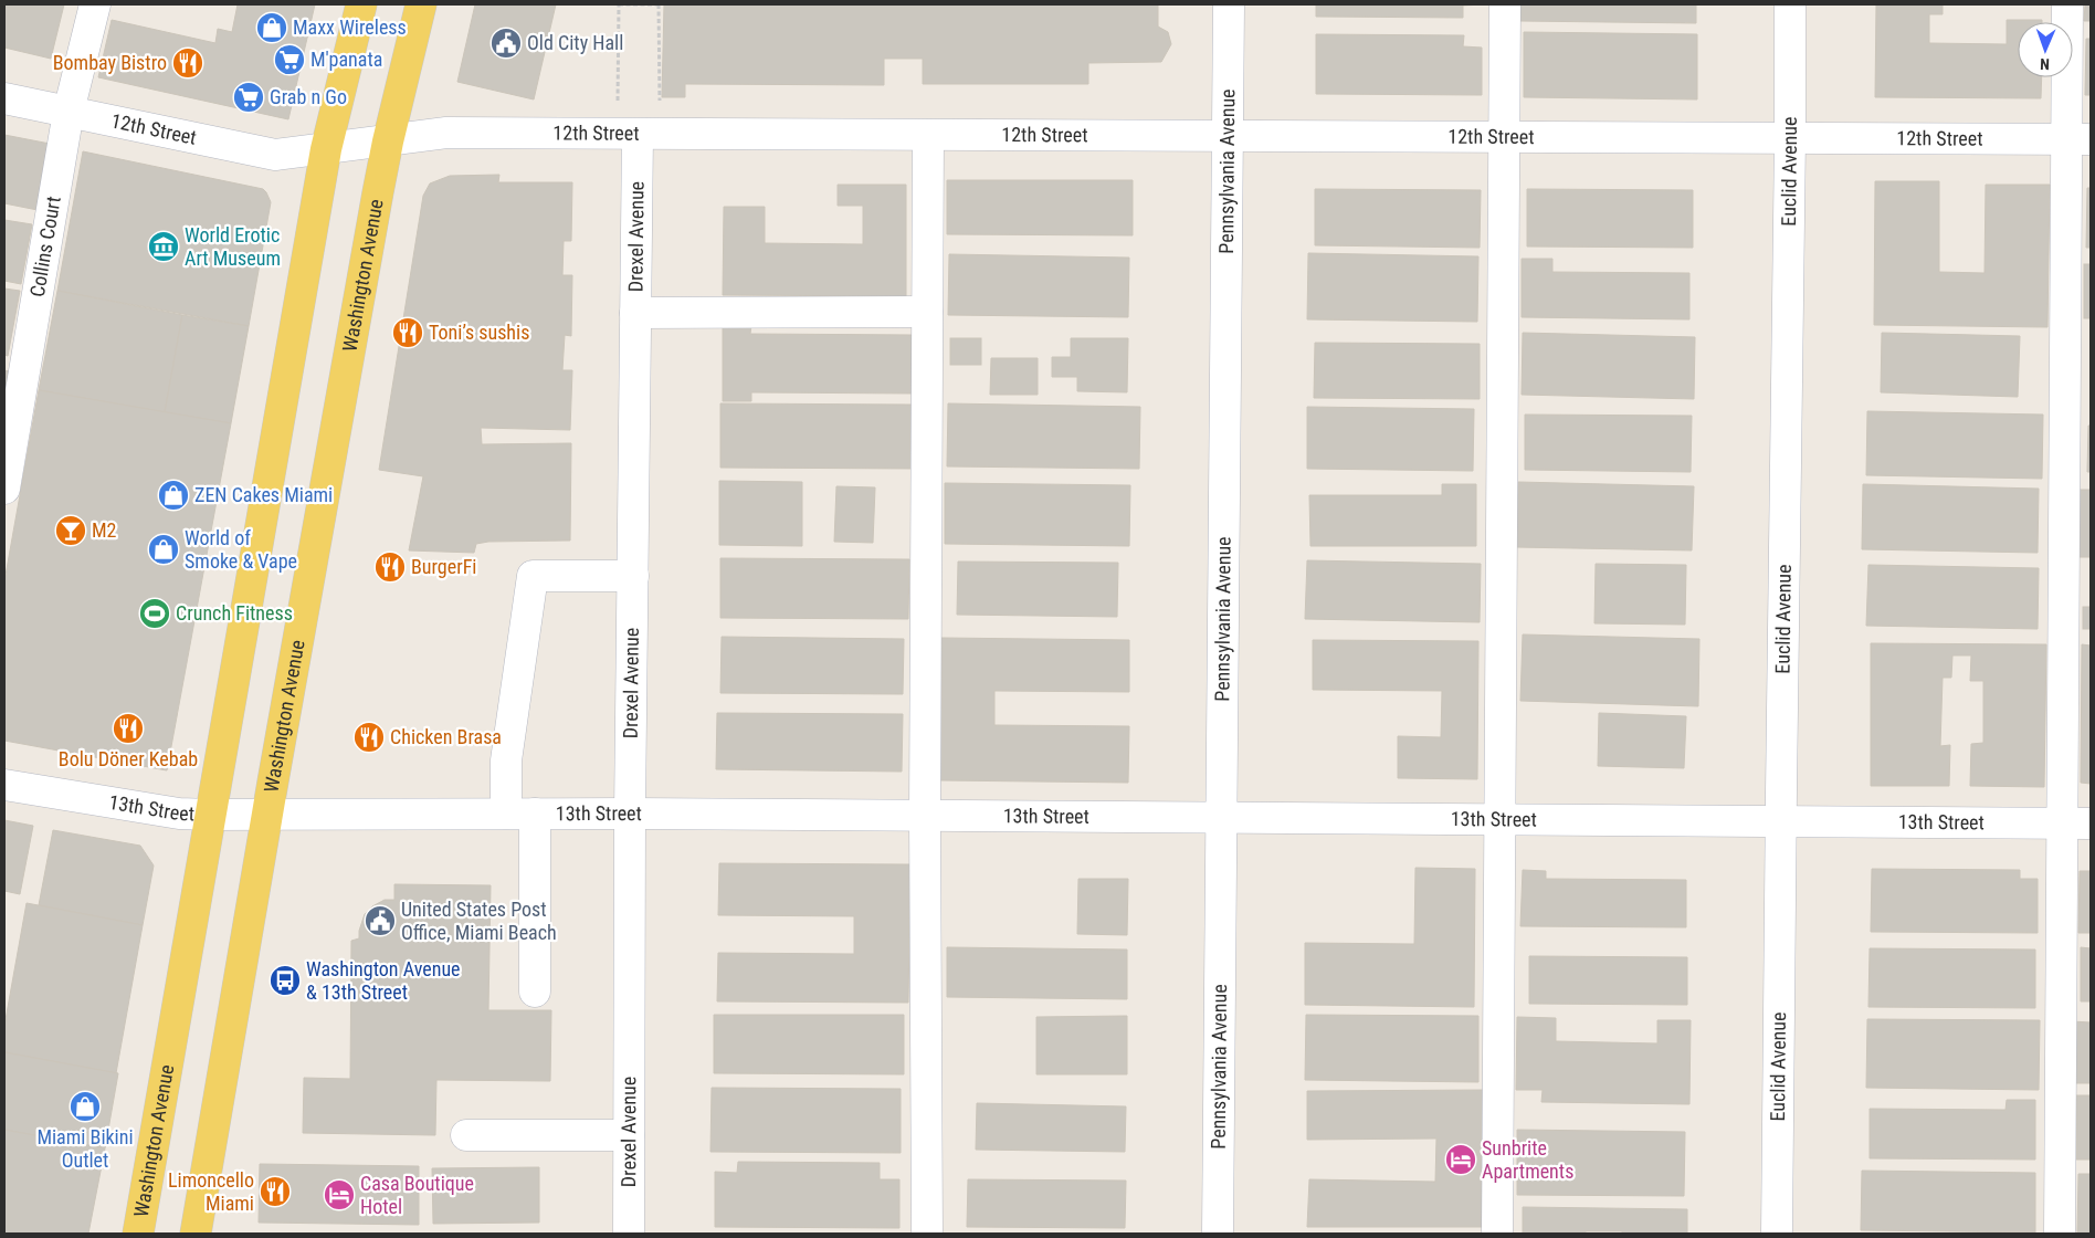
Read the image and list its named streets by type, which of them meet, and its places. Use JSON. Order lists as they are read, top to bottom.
{
  "streets": {
    "main road": ["Washington Avenue"],
    "street": [
      "12th Street",
      "Pennsylvania Avenue",
      "Euclid Avenue",
      "Drexel Avenue",
      "Collins Court",
      "13th Street"
    ]
  },
  "crossings": [
    ["12th Street", "Pennsylvania Avenue"],
    ["12th Street", "Euclid Avenue"],
    ["12th Street", "Drexel Avenue"],
    ["12th Street", "Collins Court"],
    ["12th Street", "Washington Avenue"],
    ["Pennsylvania Avenue", "13th Street"],
    ["Euclid Avenue", "13th Street"],
    ["Drexel Avenue", "13th Street"],
    ["Washington Avenue", "13th Street"]
  ],
  "places": {
    "shop": [
      "Maxx Wireless",
      "ZEN Cakes Miami",
      "World of Smoke & Vape",
      "Miami Bikini Outlet"
    ],
    "public building": ["Old City Hall", "United States Post Office, Miami Beach"],
    "supermarket": ["M'panata", "Grab n Go"],
    "restaurant": [
      "Bombay Bistro",
      "Toni’s sushis",
      "BurgerFi",
      "Bolu Döner Kebab",
      "Chicken Brasa",
      "Limoncello Miami"
    ],
    "museum": ["World Erotic Art Museum"],
    "bar": ["M2"],
    "sports": ["Crunch Fitness"],
    "bus stop": ["Washington Avenue & 13th Street"],
    "hotel": ["Sunbrite Apartments", "Casa Boutique Hotel"]
  },
  "north": "bottom"
}
